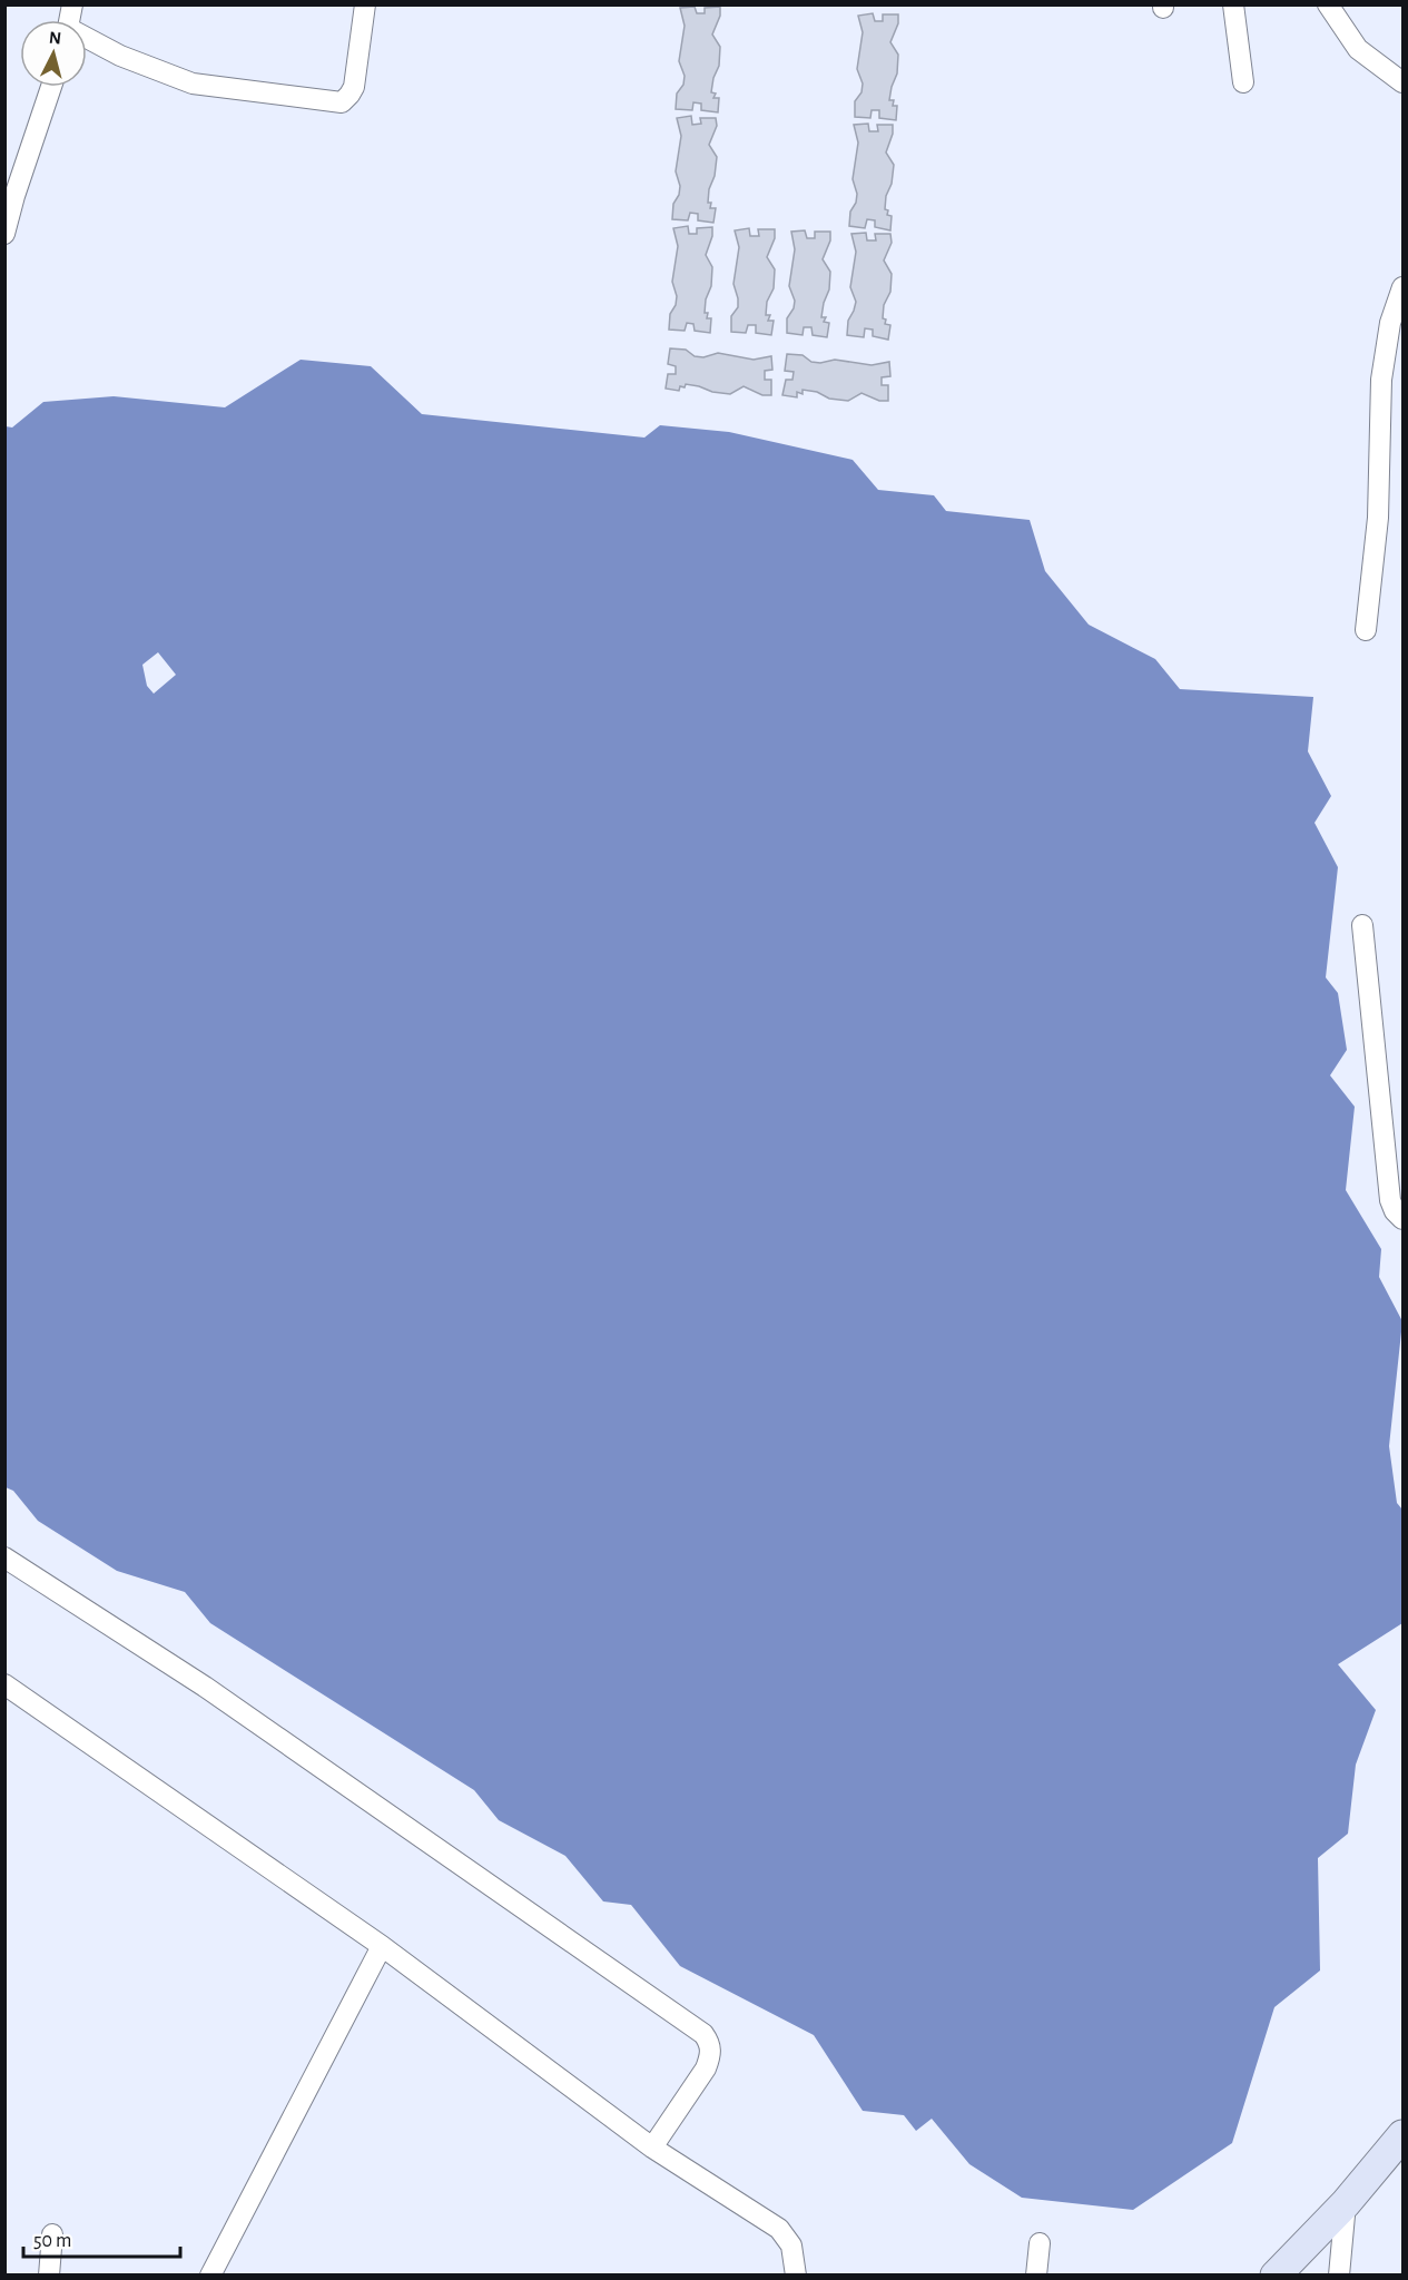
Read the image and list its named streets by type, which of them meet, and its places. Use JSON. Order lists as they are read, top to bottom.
{
  "scale_bar": "50 m",
  "north": "top"
}
